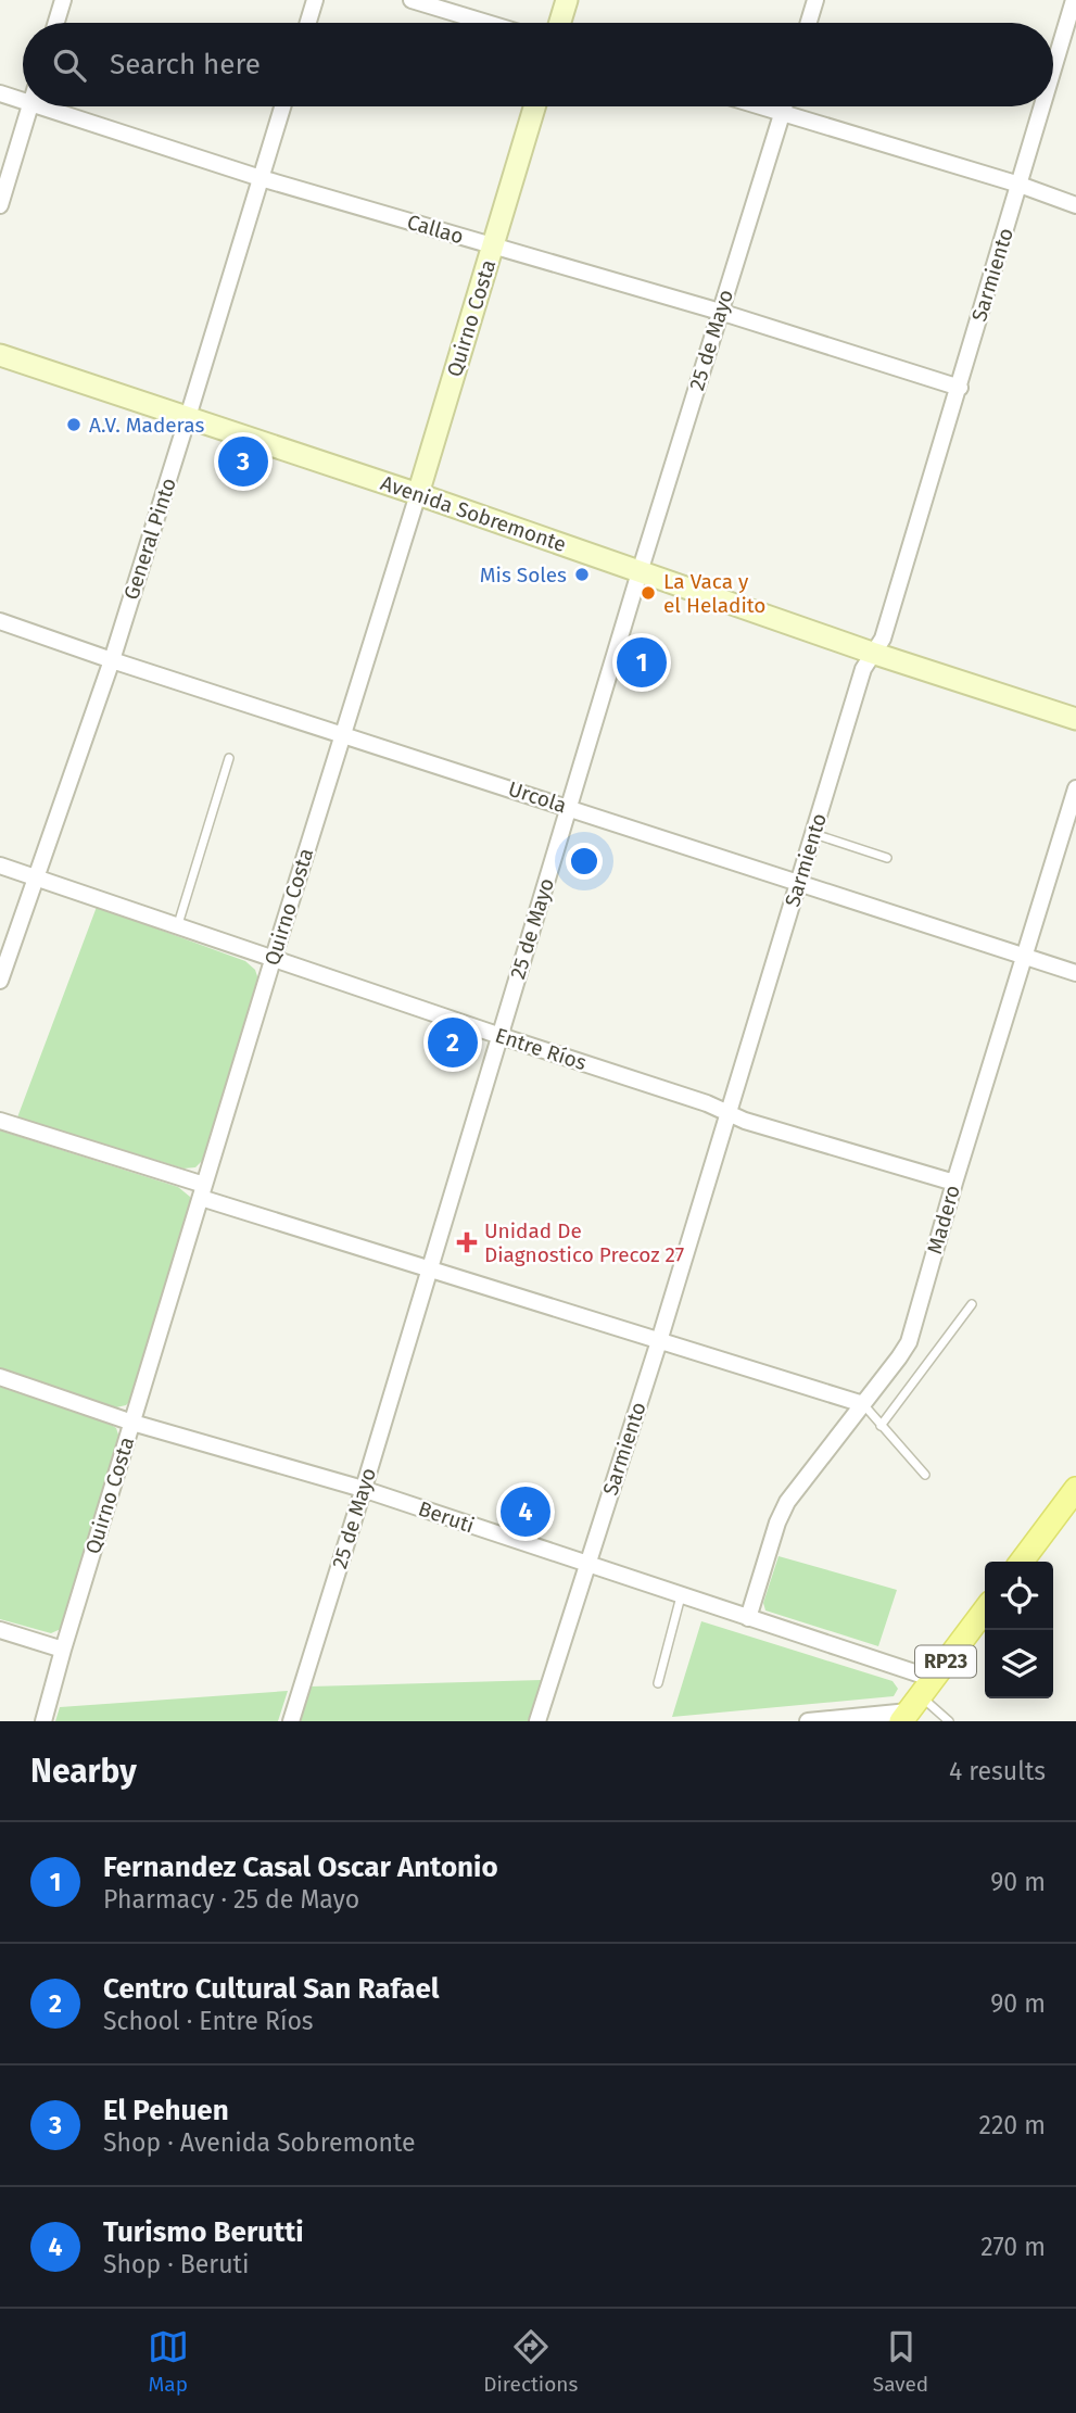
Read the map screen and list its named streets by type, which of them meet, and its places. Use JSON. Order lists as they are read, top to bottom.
{
  "streets": {
    "main road": ["Quirno Costa", "Avenida Sobremonte", "RP23"],
    "street": [
      "Callao",
      "Sarmiento",
      "25 de Mayo",
      "General Pinto",
      "Urcola",
      "Entre Ríos",
      "Madero",
      "Beruti"
    ]
  },
  "crossings": [
    ["Callao", "Sarmiento"],
    ["Callao", "Quirno Costa"],
    ["Callao", "25 de Mayo"],
    ["Callao", "General Pinto"],
    ["Sarmiento", "Avenida Sobremonte"],
    ["Sarmiento", "Urcola"],
    ["Sarmiento", "Entre Ríos"],
    ["Sarmiento", "Beruti"],
    ["Quirno Costa", "Avenida Sobremonte"],
    ["Quirno Costa", "Urcola"],
    ["Quirno Costa", "Entre Ríos"],
    ["Quirno Costa", "Beruti"],
    ["25 de Mayo", "Avenida Sobremonte"],
    ["25 de Mayo", "Urcola"],
    ["25 de Mayo", "Entre Ríos"],
    ["25 de Mayo", "Beruti"],
    ["Avenida Sobremonte", "General Pinto"],
    ["General Pinto", "Urcola"],
    ["General Pinto", "Entre Ríos"],
    ["Urcola", "Madero"],
    ["Entre Ríos", "Madero"],
    ["Madero", "Beruti"],
    ["Beruti", "RP23"]
  ],
  "places": {
    "other": ["A.V. Maderas", "Mis Soles", "La Vaca y el Heladito"],
    "health": ["Unidad De Diagnostico Precoz 27"]
  },
  "page": {
    "search": "Search here",
    "pins": [
      "3",
      "1",
      "2",
      "4"
    ],
    "heading": ["Nearby", "4 results"],
    "list": [
      {
        "mark": "1",
        "name": "Fernandez Casal Oscar Antonio",
        "note": "Pharmacy · 25 de Mayo",
        "value": "90 m"
      },
      {
        "mark": "2",
        "name": "Centro Cultural San Rafael",
        "note": "School · Entre Ríos",
        "value": "90 m"
      },
      {
        "mark": "3",
        "name": "El Pehuen",
        "note": "Shop · Avenida Sobremonte",
        "value": "220 m"
      },
      {
        "mark": "4",
        "name": "Turismo Berutti",
        "note": "Shop · Beruti",
        "value": "270 m"
      }
    ],
    "nav": ["Map", "Directions", "Saved"]
  }
}
